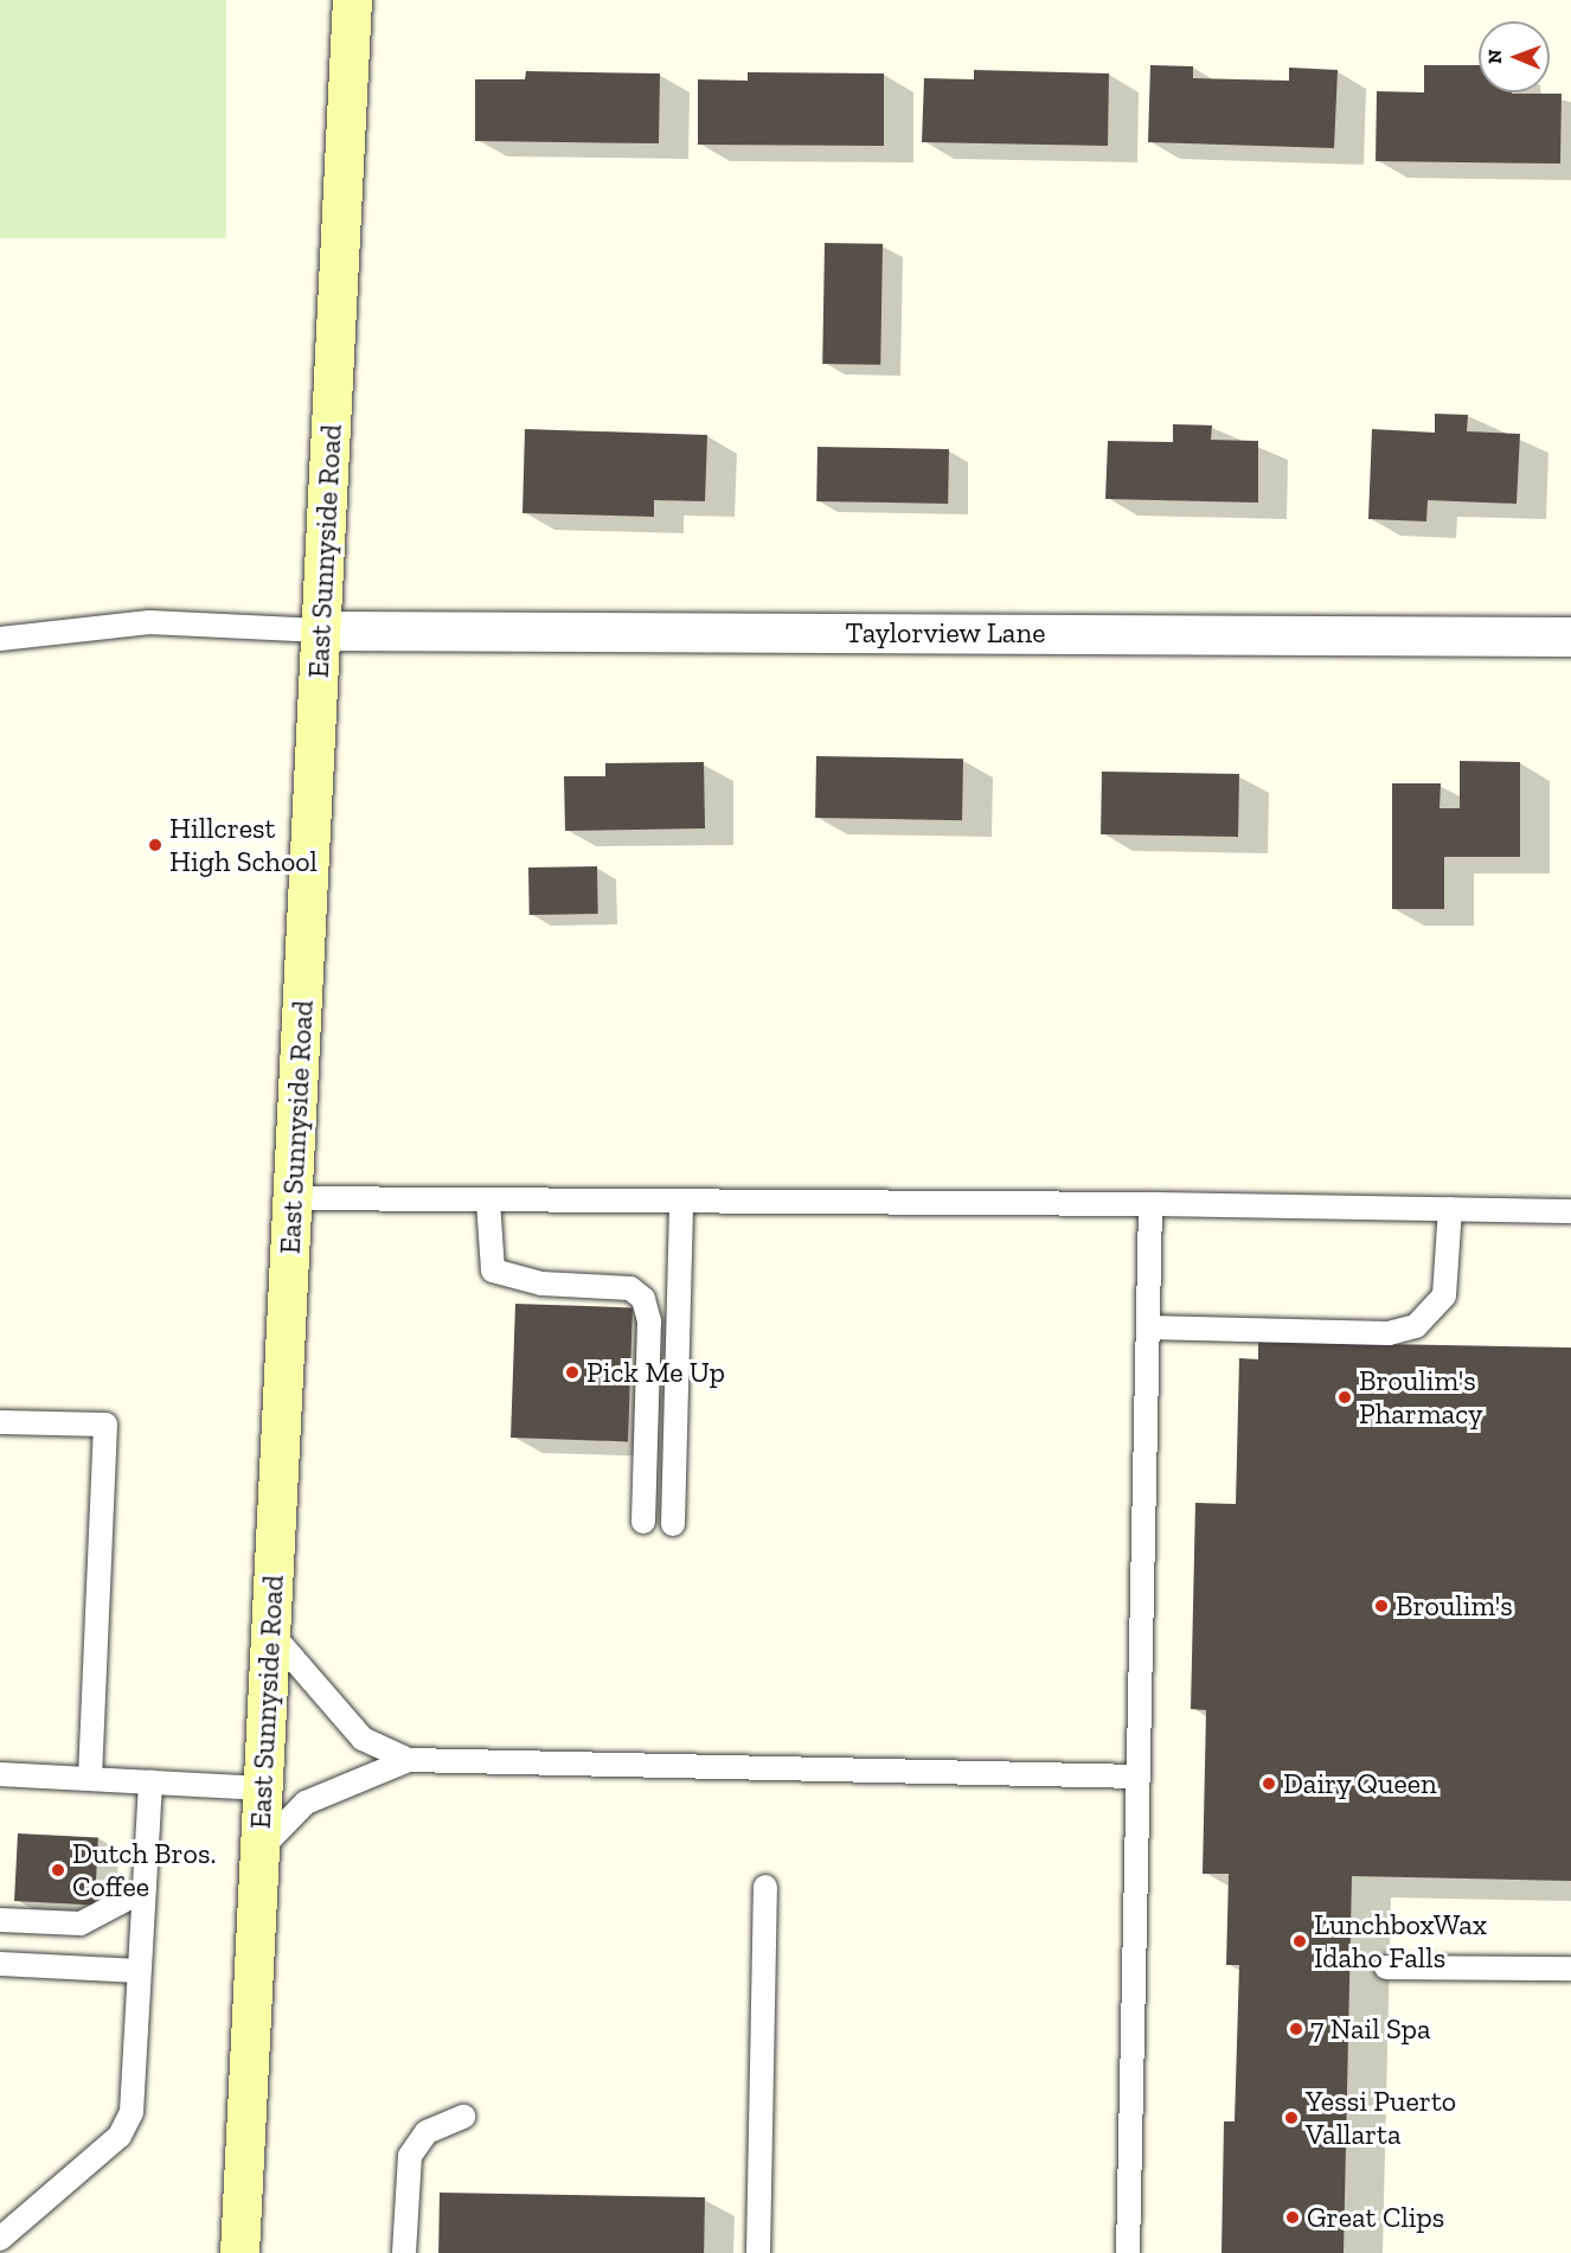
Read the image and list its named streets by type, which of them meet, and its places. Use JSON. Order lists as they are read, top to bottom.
{
  "streets": {
    "main road": ["East Sunnyside Road"],
    "street": ["Taylorview Lane"]
  },
  "crossings": [
    ["East Sunnyside Road", "Taylorview Lane"]
  ],
  "places": [
    "Hillcrest High School",
    "Pick Me Up",
    "Broulim's Pharmacy",
    "Broulim's",
    "Dairy Queen",
    "Dutch Bros. Coffee",
    "LunchboxWax Idaho Falls",
    "7 Nail Spa",
    "Yessi Puerto Vallarta",
    "Great Clips"
  ],
  "north": "left"
}
